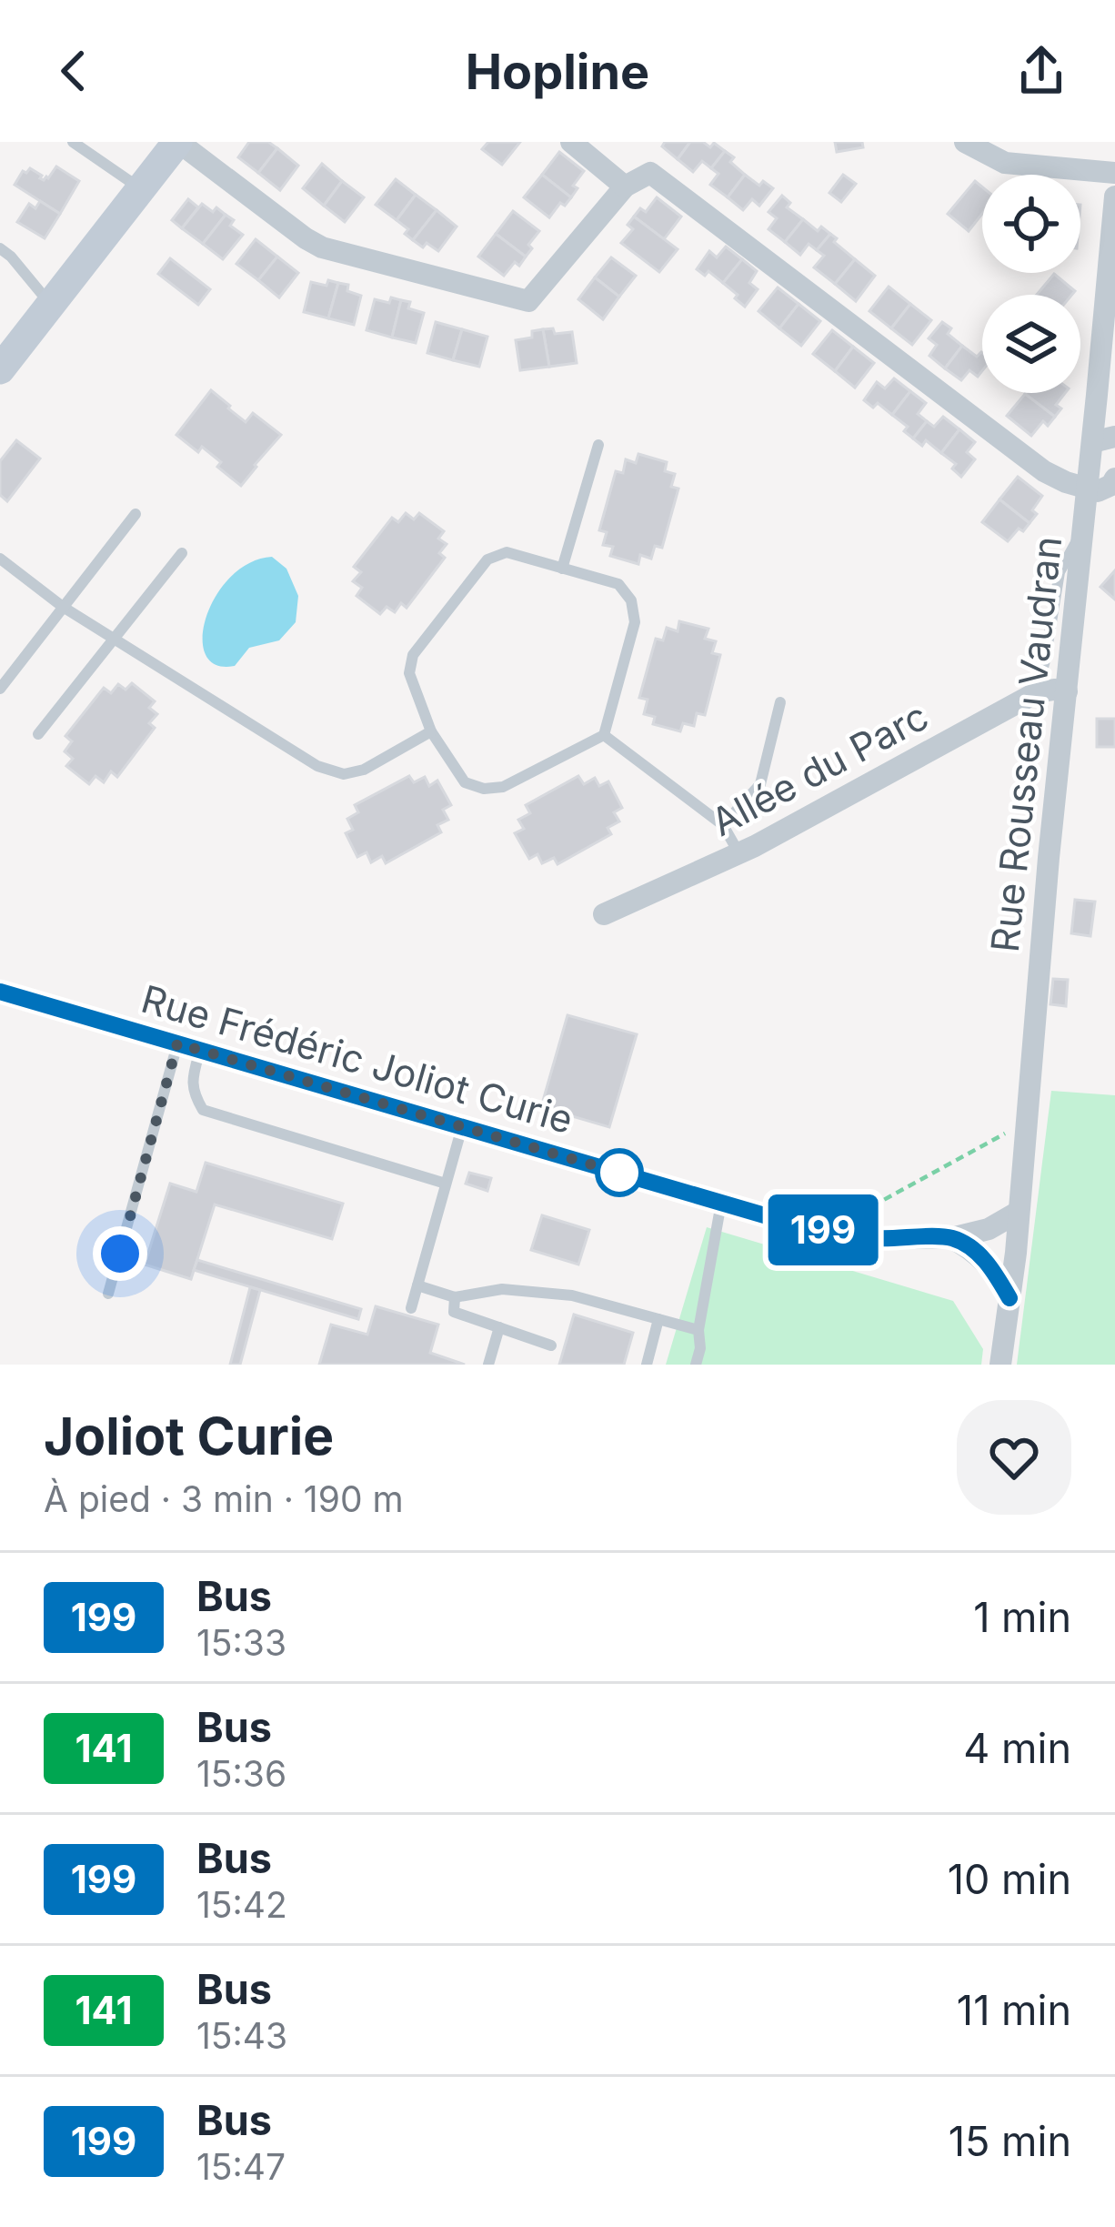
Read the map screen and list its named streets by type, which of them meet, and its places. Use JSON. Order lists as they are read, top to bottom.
{
  "streets": {
    "street": ["Rue Rousseau Vaudran", "Allée du Parc", "Rue Frédéric Joliot Curie"]
  },
  "crossings": [
    ["Rue Rousseau Vaudran", "Allée du Parc"],
    ["Rue Rousseau Vaudran", "Rue Frédéric Joliot Curie"]
  ],
  "lines": ["bus line 199"],
  "page": {
    "header": "Hopline",
    "on_map": "199",
    "heading": ["Joliot Curie", "À pied · 3 min · 190 m"],
    "list": [
      {
        "mark": "199",
        "name": "Bus",
        "note": "15:33",
        "value": "1 min"
      },
      {
        "mark": "141",
        "name": "Bus",
        "note": "15:36",
        "value": "4 min"
      },
      {
        "mark": "199",
        "name": "Bus",
        "note": "15:42",
        "value": "10 min"
      },
      {
        "mark": "141",
        "name": "Bus",
        "note": "15:43",
        "value": "11 min"
      },
      {
        "mark": "199",
        "name": "Bus",
        "note": "15:47",
        "value": "15 min"
      }
    ]
  }
}
